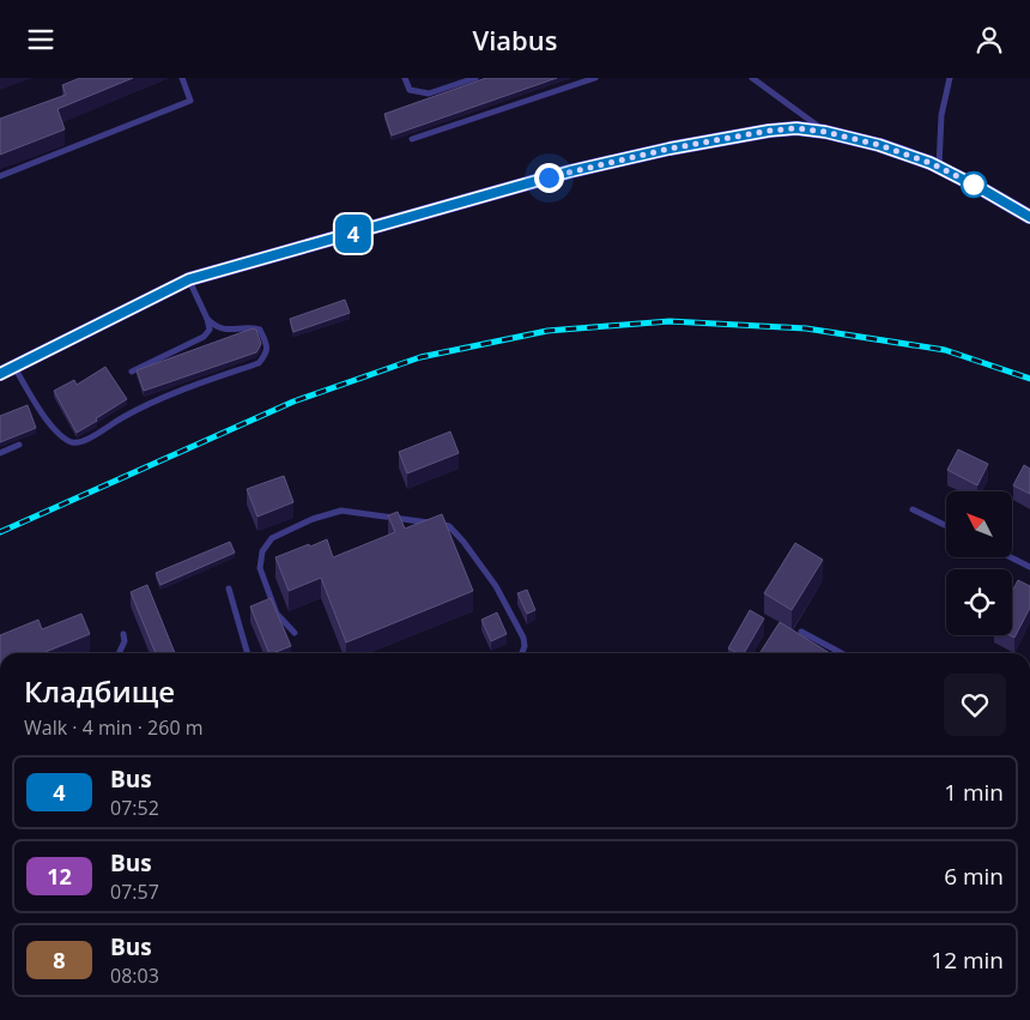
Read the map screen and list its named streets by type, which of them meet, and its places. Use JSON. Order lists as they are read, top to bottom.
{
  "lines": ["bus line 4"],
  "north": "top left",
  "page": {
    "header": "Viabus",
    "on_map": "4",
    "heading": ["Кладбище", "Walk · 4 min · 260 m"],
    "list": [
      {
        "mark": "4",
        "name": "Bus",
        "note": "07:52",
        "value": "1 min"
      },
      {
        "mark": "12",
        "name": "Bus",
        "note": "07:57",
        "value": "6 min"
      },
      {
        "mark": "8",
        "name": "Bus",
        "note": "08:03",
        "value": "12 min"
      }
    ]
  }
}
